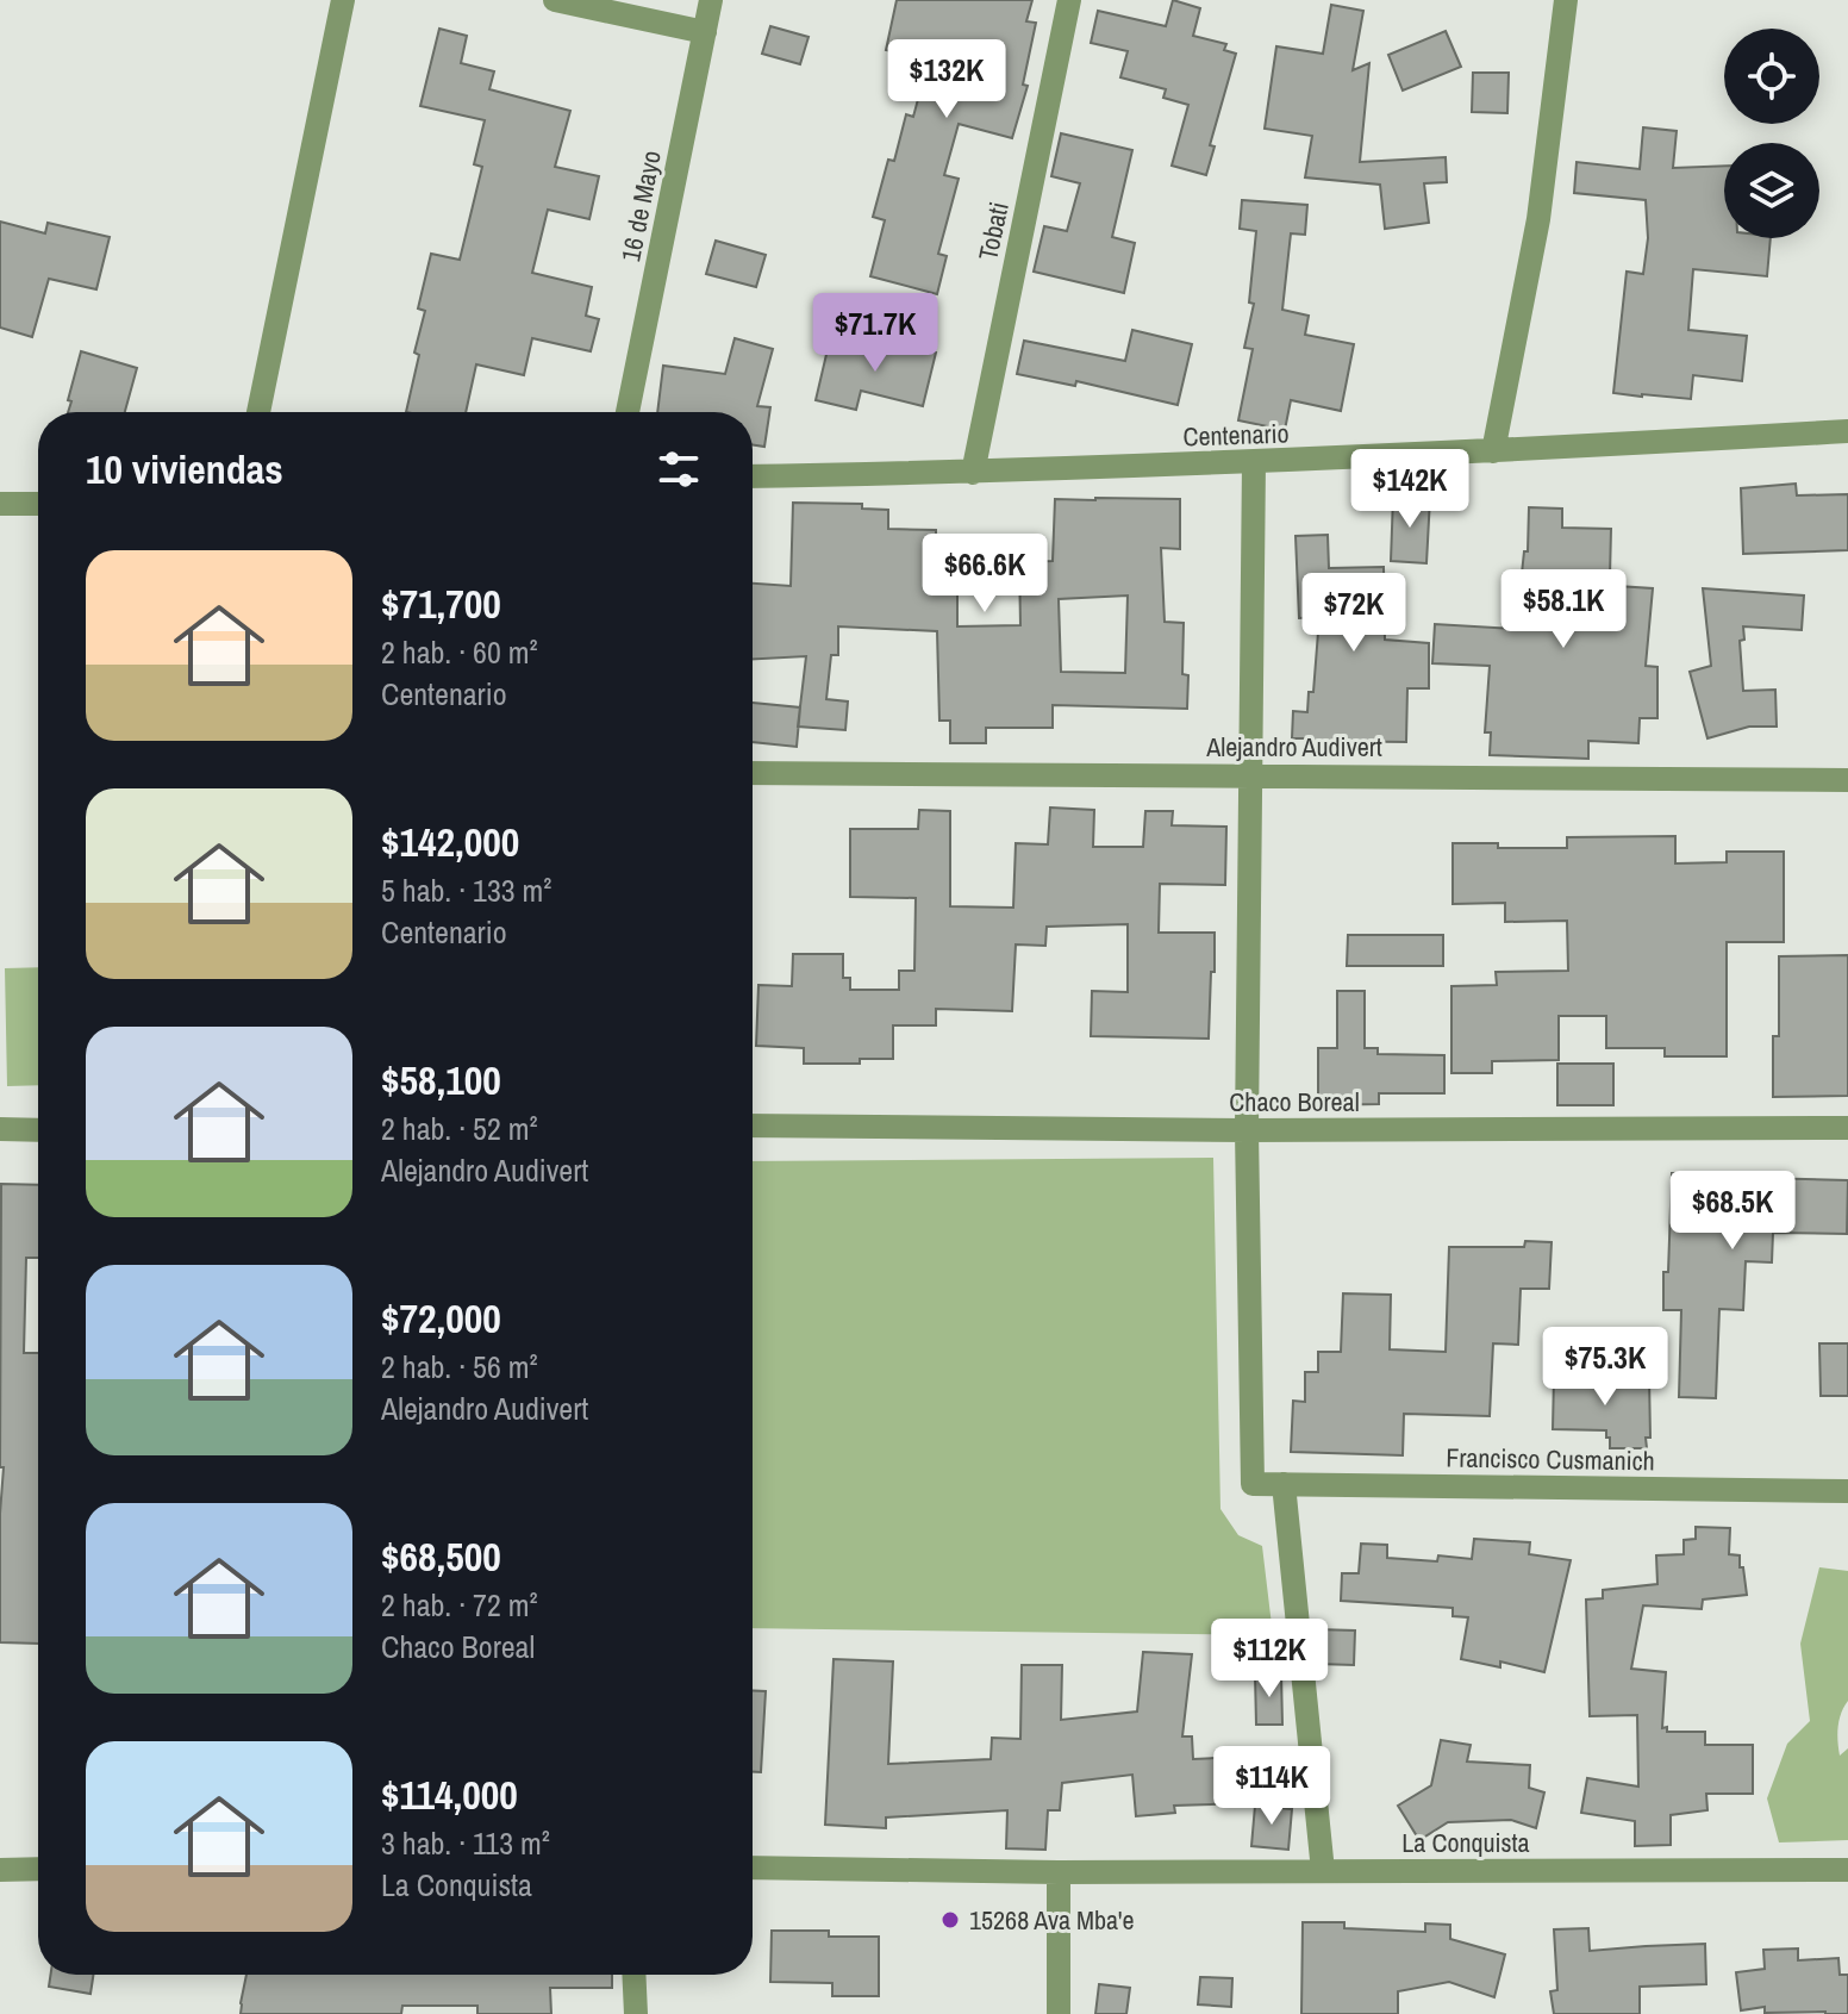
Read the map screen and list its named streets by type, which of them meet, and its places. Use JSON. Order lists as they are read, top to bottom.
{
  "streets": {
    "street": [
      "16 de Mayo",
      "Tobati",
      "Centenario",
      "Alejandro Audivert",
      "Chaco Boreal",
      "Francisco Cusmanich",
      "La Conquista"
    ]
  },
  "crossings": [
    ["Tobati", "Centenario"],
    ["Chaco Boreal", "Francisco Cusmanich"]
  ],
  "places": ["15268 Ava Mba'e"],
  "page": {
    "price": [
      "$132K",
      "$71.7K",
      "$142K",
      "$66.6K",
      "$58.1K",
      "$72K",
      "$68.5K",
      "$75.3K",
      "$112K",
      "$114K"
    ],
    "heading": "10 viviendas",
    "list": [
      {
        "name": "$71,700",
        "note": "2 hab. · 60 m² · Centenario"
      },
      {
        "name": "$142,000",
        "note": "5 hab. · 133 m² · Centenario"
      },
      {
        "name": "$58,100",
        "note": "2 hab. · 52 m² · Alejandro Audivert"
      },
      {
        "name": "$72,000",
        "note": "2 hab. · 56 m² · Alejandro Audivert"
      },
      {
        "name": "$68,500",
        "note": "2 hab. · 72 m² · Chaco Boreal"
      },
      {
        "name": "$114,000",
        "note": "3 hab. · 113 m² · La Conquista"
      }
    ]
  }
}
